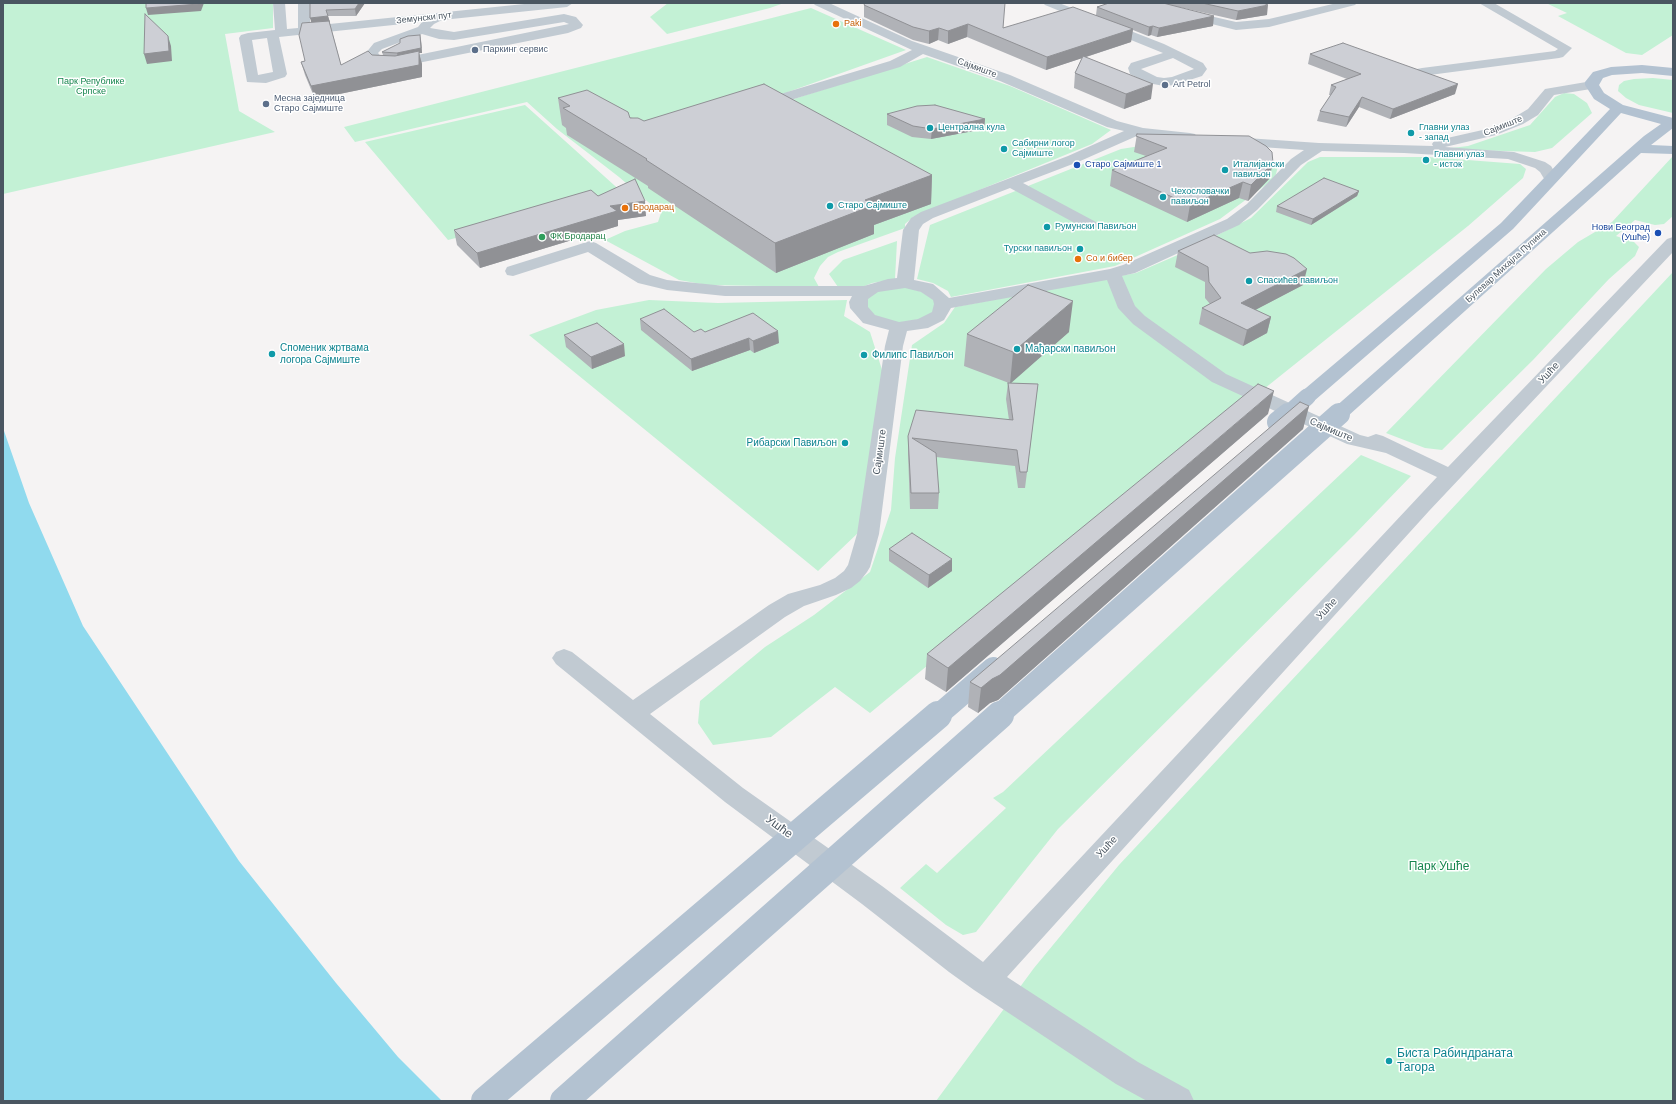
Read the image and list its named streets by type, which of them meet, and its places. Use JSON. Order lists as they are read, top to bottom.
{
  "streets": {
    "main road": ["Булевар Михајла Пупина"],
    "street": ["Земунски пут", "Сајмиште", "Ушће"]
  },
  "crossings": [
    ["Сајмиште", "Булевар Михајла Пупина"],
    ["Сајмиште", "Ушће"]
  ],
  "parks": ["Парк Републике Српске", "Парк Ушће"],
  "places": [
    "Paki",
    "Паркинг сервис",
    "Art Petrol",
    "Месна заједница Старо Сајмиште",
    "Централна кула",
    "Главни улаз - запад",
    "Сабирни логор Сајмиште",
    "Главни улаз - исток",
    "Старо Сајмиште 1",
    "Италијански павиљон",
    "Чехословачки павиљон",
    "Старо Сајмиште",
    "Бродарац",
    "Румунски Павиљон",
    "Нови Београд (Ушће)",
    "ФК Бродарац",
    "Турски павиљон",
    "Со и бибер",
    "Спасићев павиљон",
    "Мађарски павиљон",
    "Споменик жртвама логора Сајмиште",
    "Филипс Павиљон",
    "Рибарски Павиљон",
    "Биста Рабиндраната Тагора"
  ]
}
